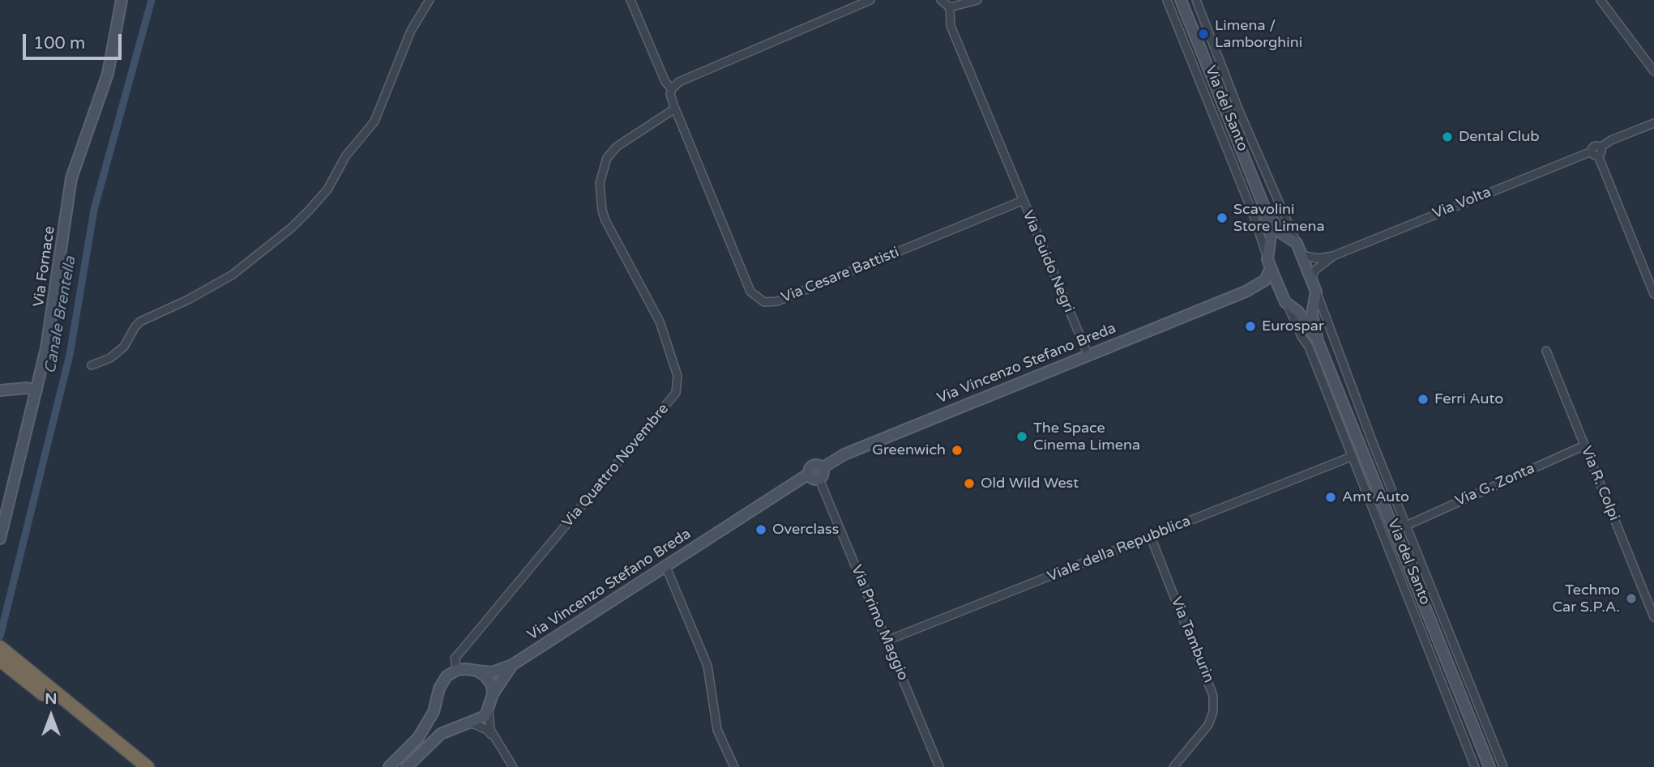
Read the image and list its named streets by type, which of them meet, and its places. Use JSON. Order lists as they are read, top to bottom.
{
  "streets": {
    "street": [
      "Via del Santo",
      "Via Volta",
      "Via Guido Negri",
      "Via Fornace",
      "Via Cesare Battisti",
      "Via Vincenzo Stefano Breda",
      "Via Quattro Novembre",
      "Via R. Colpi",
      "Via G. Zonta",
      "Viale della Repubblica",
      "Via Primo Maggio",
      "Via Tamburin"
    ]
  },
  "crossings": [
    ["Via del Santo", "Via Vincenzo Stefano Breda"],
    ["Via del Santo", "Via G. Zonta"],
    ["Via del Santo", "Viale della Repubblica"],
    ["Via Guido Negri", "Via Cesare Battisti"],
    ["Via Guido Negri", "Via Vincenzo Stefano Breda"],
    ["Via Cesare Battisti", "Via Quattro Novembre"],
    ["Via Vincenzo Stefano Breda", "Via Quattro Novembre"],
    ["Via Vincenzo Stefano Breda", "Via Primo Maggio"],
    ["Via R. Colpi", "Via G. Zonta"],
    ["Viale della Repubblica", "Via Primo Maggio"],
    ["Viale della Repubblica", "Via Tamburin"]
  ],
  "water": ["Canale Brentella"],
  "places": [
    "Limena / Lamborghini",
    "Dental Club",
    "Scavolini Store Limena",
    "Eurospar",
    "Ferri Auto",
    "The Space Cinema Limena",
    "Greenwich",
    "Old Wild West",
    "Amt Auto",
    "Overclass",
    "Techmo Car S.P.A."
  ],
  "scale_bar": "100 m",
  "north": "top"
}
